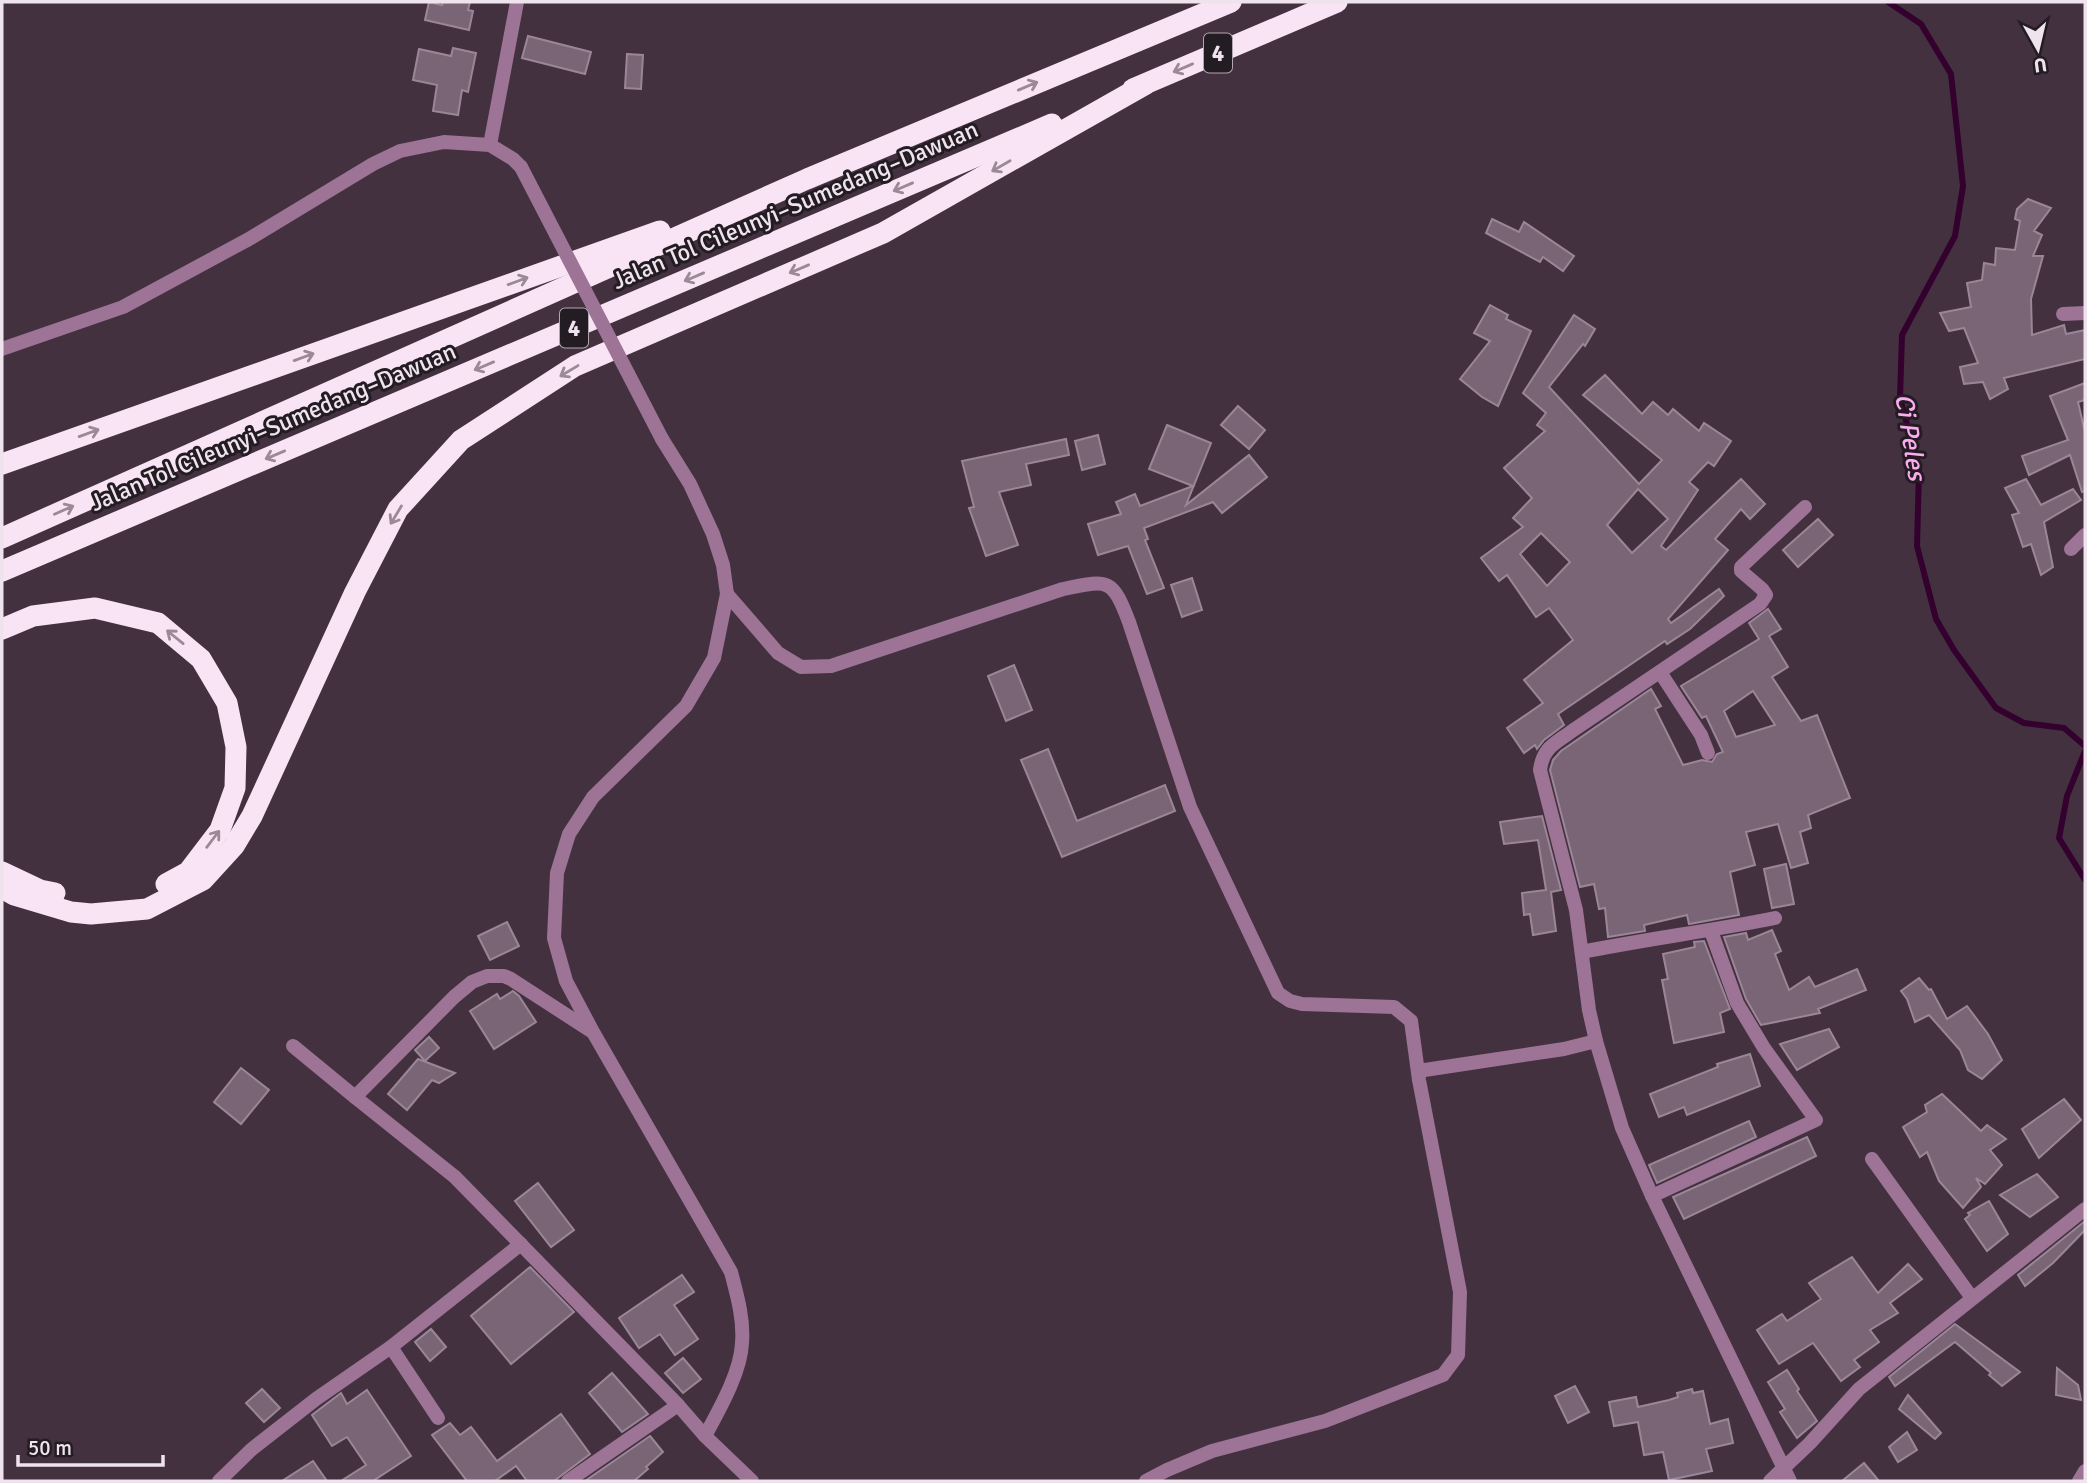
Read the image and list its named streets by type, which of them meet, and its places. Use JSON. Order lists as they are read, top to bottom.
{
  "streets": {
    "highway": ["4", "Jalan Tol Cileunyi–Sumedang–Dawuan"]
  },
  "water": ["Ci Peles"],
  "scale_bar": "50 m",
  "north": "bottom"
}
